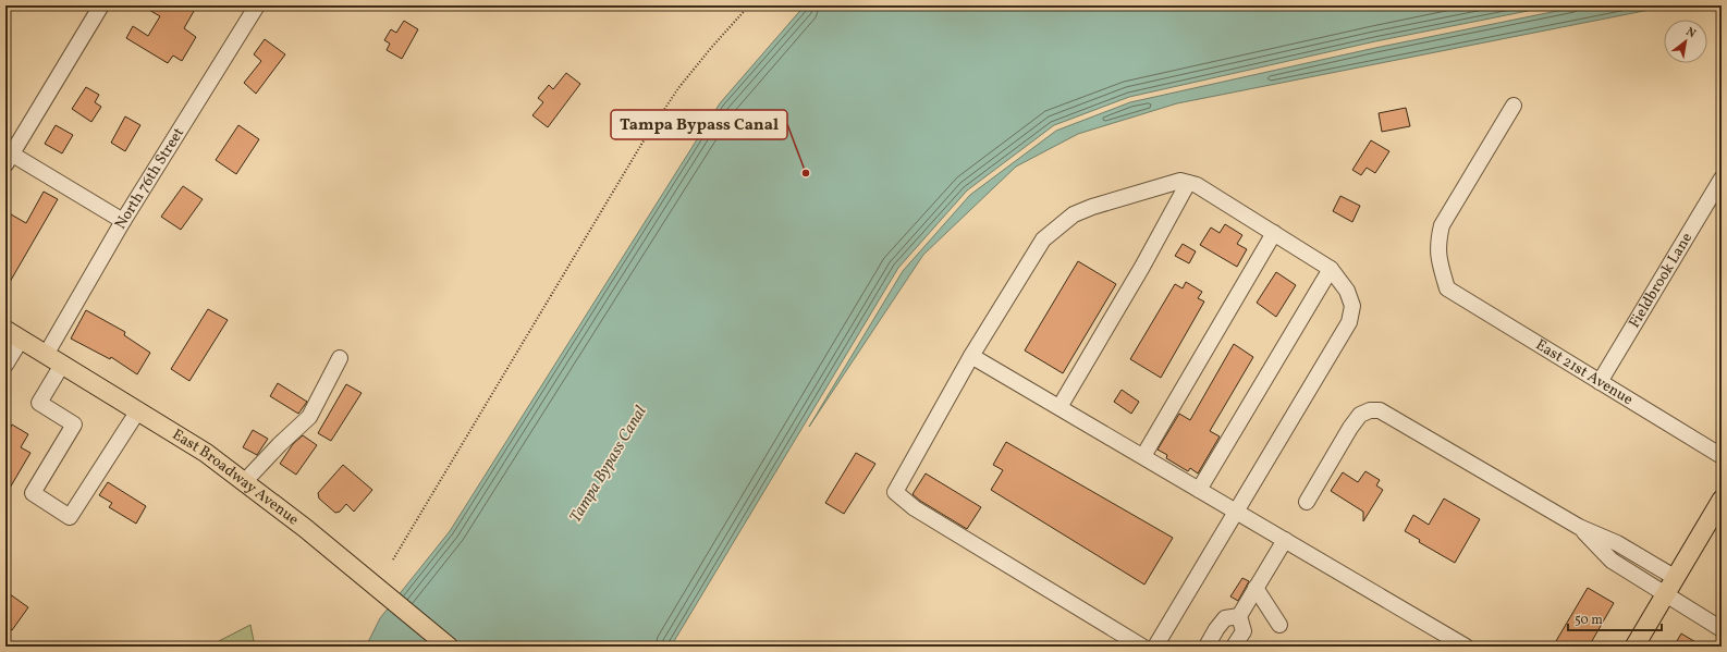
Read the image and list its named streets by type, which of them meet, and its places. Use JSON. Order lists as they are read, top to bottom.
{
  "streets": {
    "main road": ["East Broadway Avenue"],
    "street": ["North 76th Street", "Fieldbrook Lane", "East 21st Avenue"]
  },
  "crossings": [
    ["North 76th Street", "East Broadway Avenue"],
    ["Fieldbrook Lane", "East 21st Avenue"]
  ],
  "water": ["Tampa Bypass Canal"],
  "places": ["Tampa Bypass Canal"],
  "scale_bar": "50 m",
  "north": "top right"
}
